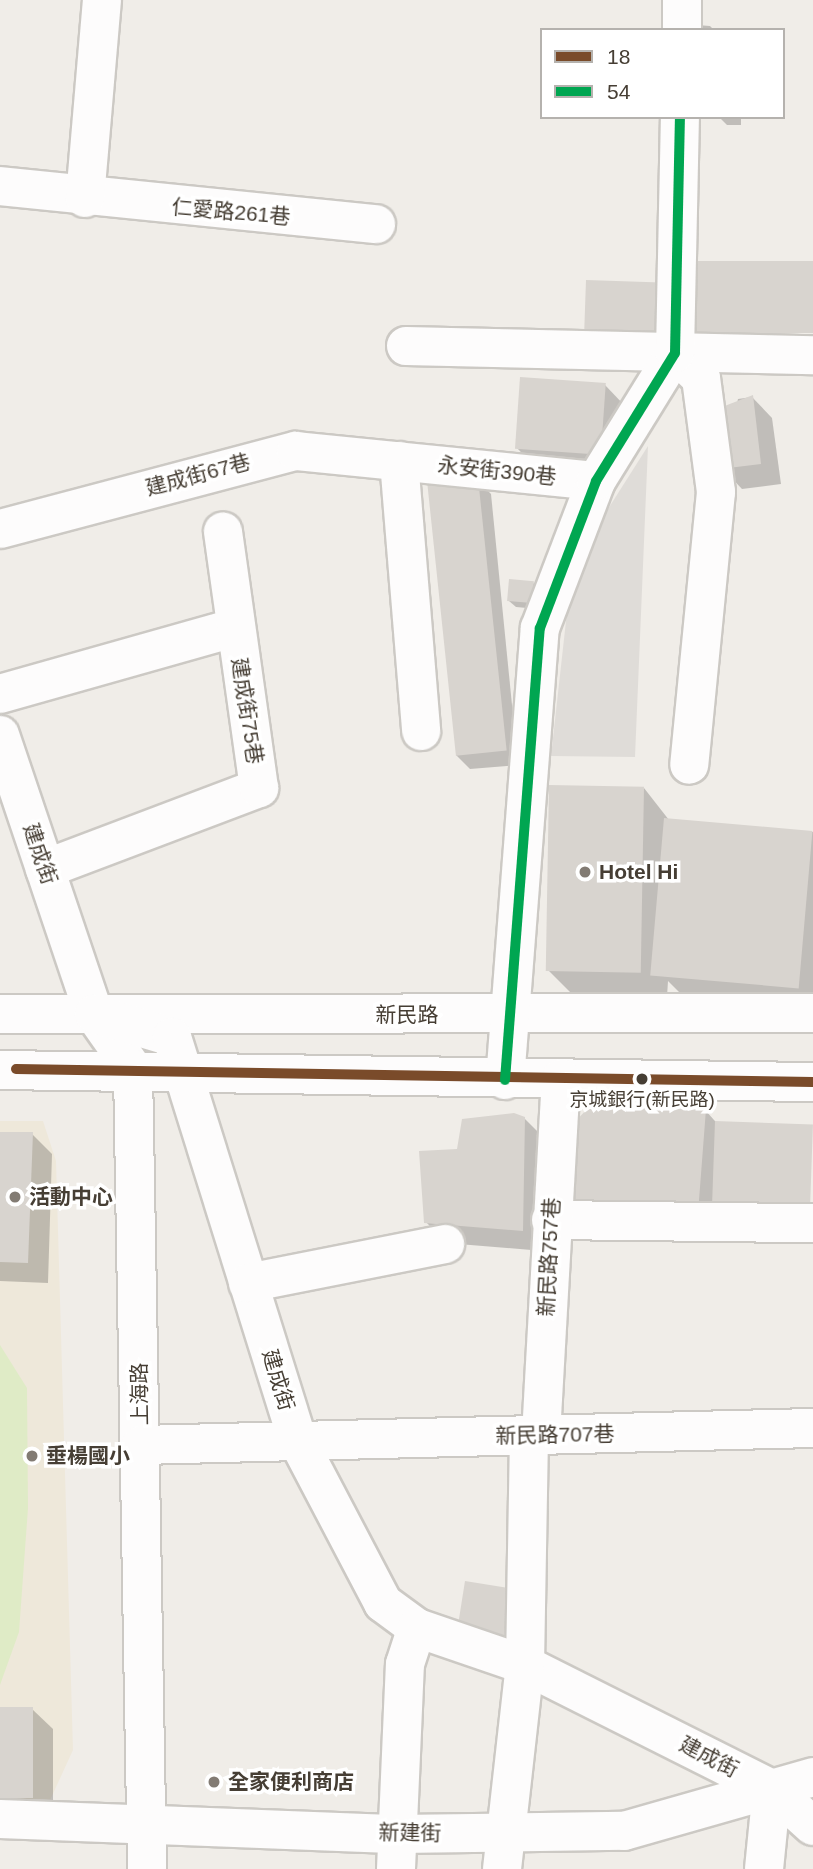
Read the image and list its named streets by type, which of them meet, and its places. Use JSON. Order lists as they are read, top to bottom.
{
  "streets": {
    "street": [
      "仁愛路261巷",
      "永安街390巷",
      "建成街67巷",
      "建成街75巷",
      "建成街",
      "新民路",
      "新民路757巷",
      "上海路",
      "新民路707巷",
      "新建街"
    ]
  },
  "crossings": [
    ["永安街390巷", "建成街67巷"],
    ["建成街75巷", "建成街"],
    ["建成街", "新民路"],
    ["建成街", "新民路757巷"],
    ["建成街", "新民路707巷"],
    ["建成街", "新建街"],
    ["新民路757巷", "新民路707巷"],
    ["新民路757巷", "新建街"],
    ["上海路", "新民路707巷"],
    ["上海路", "新建街"]
  ],
  "places": [
    "Hotel Hi",
    "京城銀行(新民路)",
    "活動中心",
    "垂楊國小",
    "全家便利商店"
  ],
  "lines": ["transit line 54", "transit line 18"],
  "legend": ["18", "54"]
}
